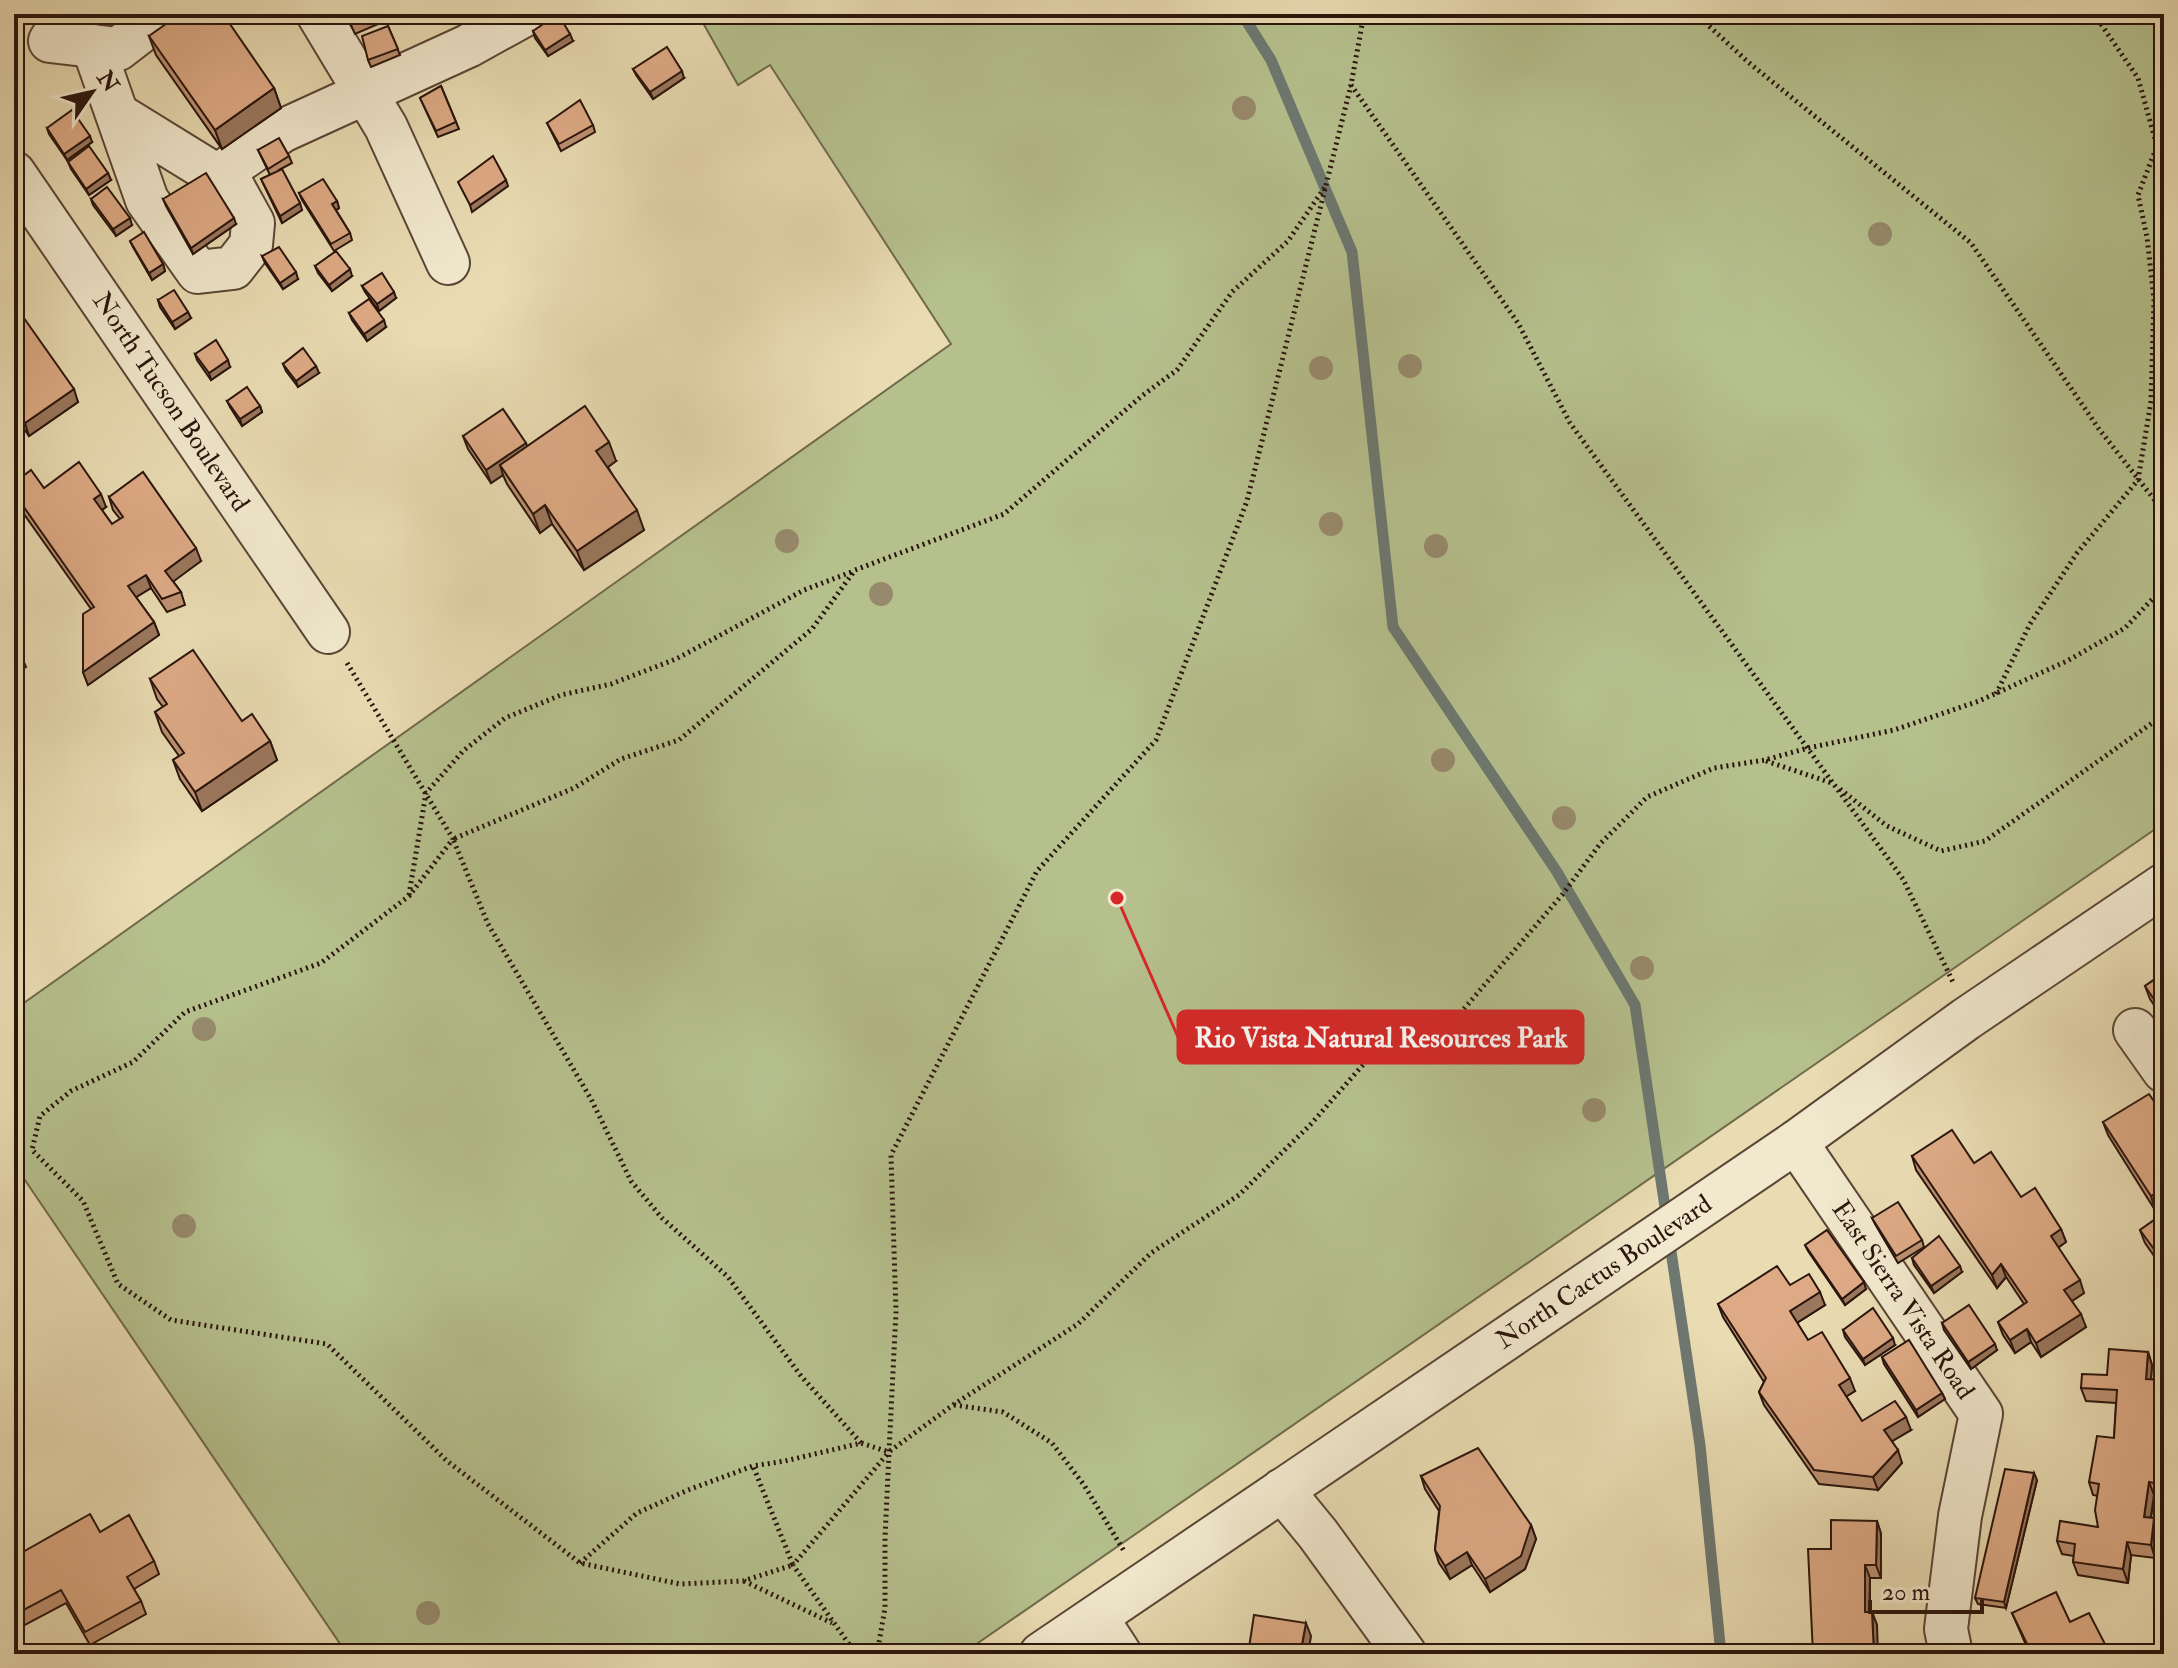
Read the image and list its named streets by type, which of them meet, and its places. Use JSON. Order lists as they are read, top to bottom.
{
  "streets": {
    "street": ["North Tucson Boulevard", "North Cactus Boulevard", "East Sierra Vista Road"]
  },
  "crossings": [
    ["North Cactus Boulevard", "East Sierra Vista Road"]
  ],
  "places": ["Rio Vista Natural Resources Park"],
  "scale_bar": "20 m",
  "north": "top right"
}
